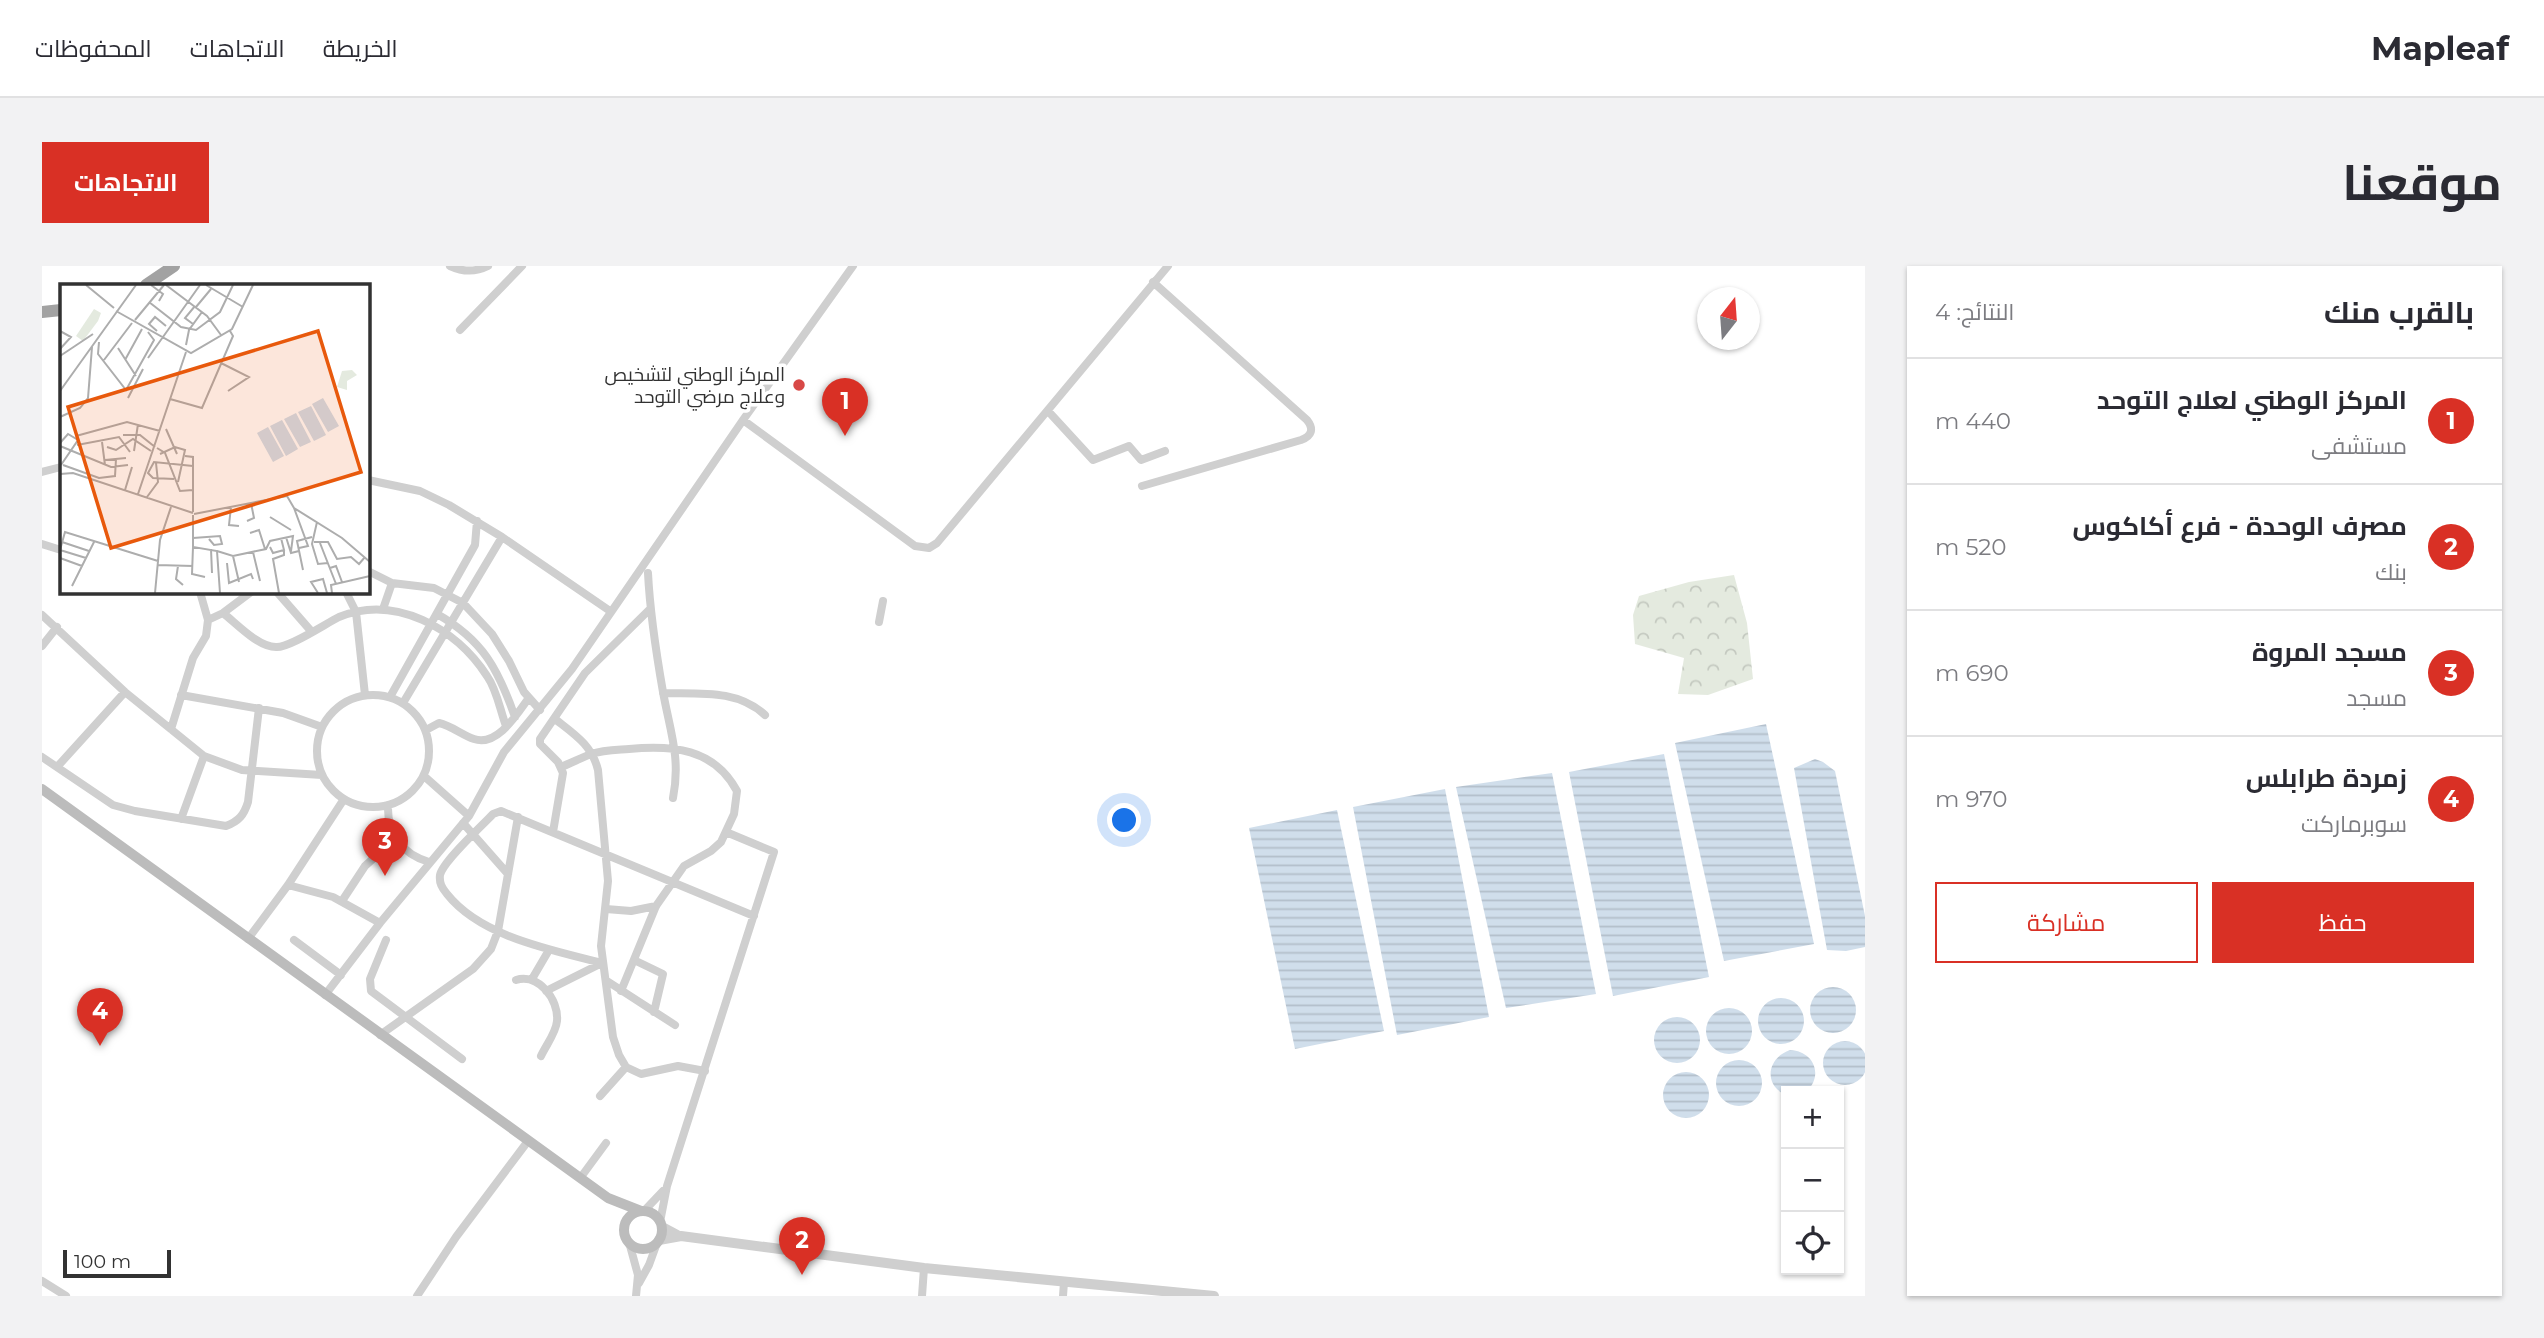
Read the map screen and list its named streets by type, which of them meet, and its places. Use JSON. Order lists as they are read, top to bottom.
{
  "places": ["المركز الوطني لتشخيص وعلاج مرضي التوحد"],
  "scale_bar": "100 m",
  "north": "top",
  "page": {
    "header": "Mapleaf",
    "nav": ["الخريطة", "الاتجاهات", "المحفوظات"],
    "title": "موقعنا",
    "buttons": [
      "الاتجاهات",
      ["حفظ", "مشاركة"]
    ],
    "heading": ["بالقرب منك", "النتائج: 4"],
    "list": [
      {
        "mark": "1",
        "name": "المركز الوطني لعلاج التوحد",
        "note": "مستشفى",
        "value": "440 m"
      },
      {
        "mark": "2",
        "name": "مصرف الوحدة - فرع أكاكوس",
        "note": "بنك",
        "value": "520 m"
      },
      {
        "mark": "3",
        "name": "مسجد المروة",
        "note": "مسجد",
        "value": "690 m"
      },
      {
        "mark": "4",
        "name": "زمردة طرابلس",
        "note": "سوبرماركت",
        "value": "970 m"
      }
    ],
    "pins": [
      "1",
      "3",
      "4",
      "2"
    ],
    "map_buttons": ["+", "−"],
    "scale": "100 m"
  }
}
